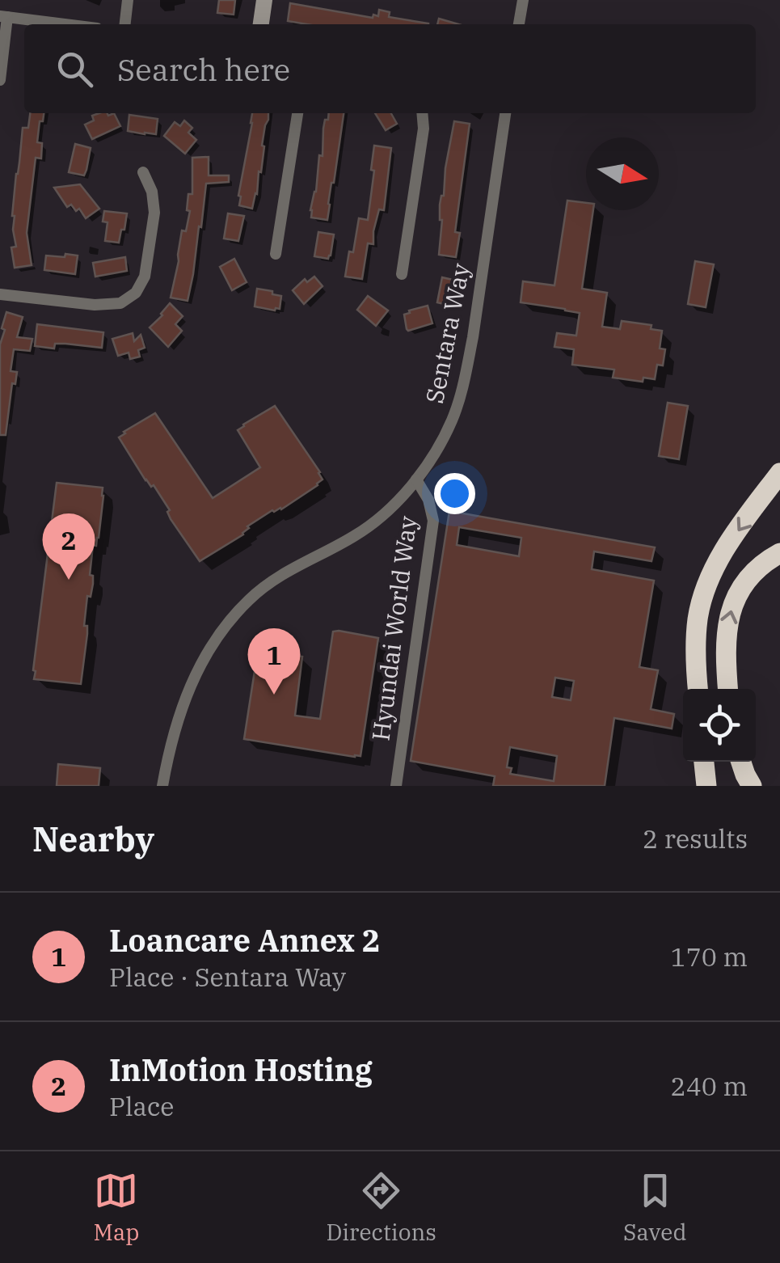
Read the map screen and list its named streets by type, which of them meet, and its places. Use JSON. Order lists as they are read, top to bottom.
{
  "streets": {
    "street": ["Sentara Way", "Hyundai World Way"]
  },
  "crossings": [
    ["Sentara Way", "Hyundai World Way"]
  ],
  "north": "right",
  "page": {
    "search": "Search here",
    "pins": ["2", "1"],
    "heading": ["Nearby", "2 results"],
    "list": [
      {
        "mark": "1",
        "name": "Loancare Annex 2",
        "note": "Place · Sentara Way",
        "value": "170 m"
      },
      {
        "mark": "2",
        "name": "InMotion Hosting",
        "note": "Place",
        "value": "240 m"
      }
    ],
    "nav": ["Map", "Directions", "Saved"]
  }
}
